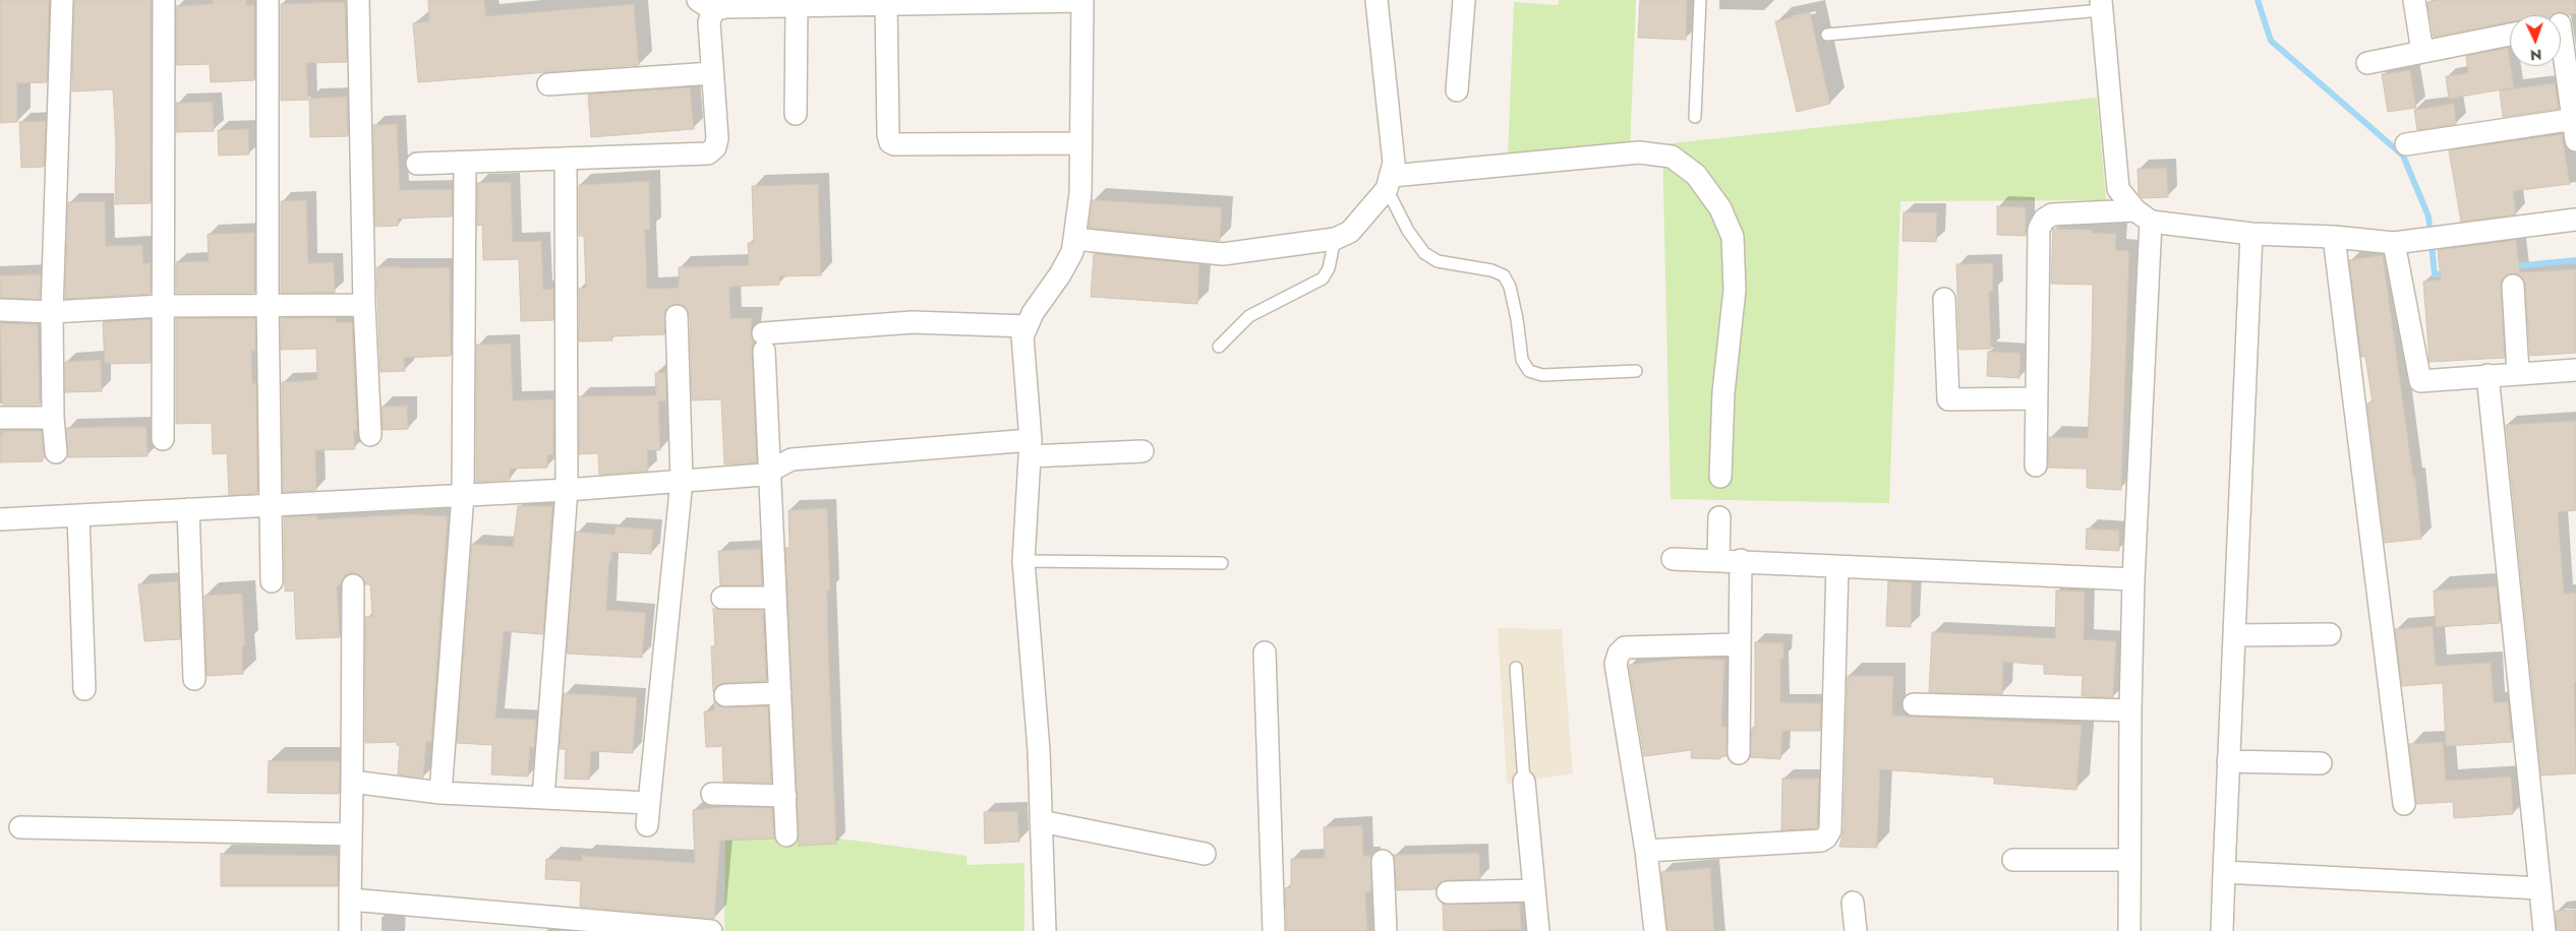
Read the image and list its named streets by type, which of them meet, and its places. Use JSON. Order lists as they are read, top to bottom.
{
  "north": "bottom"
}
